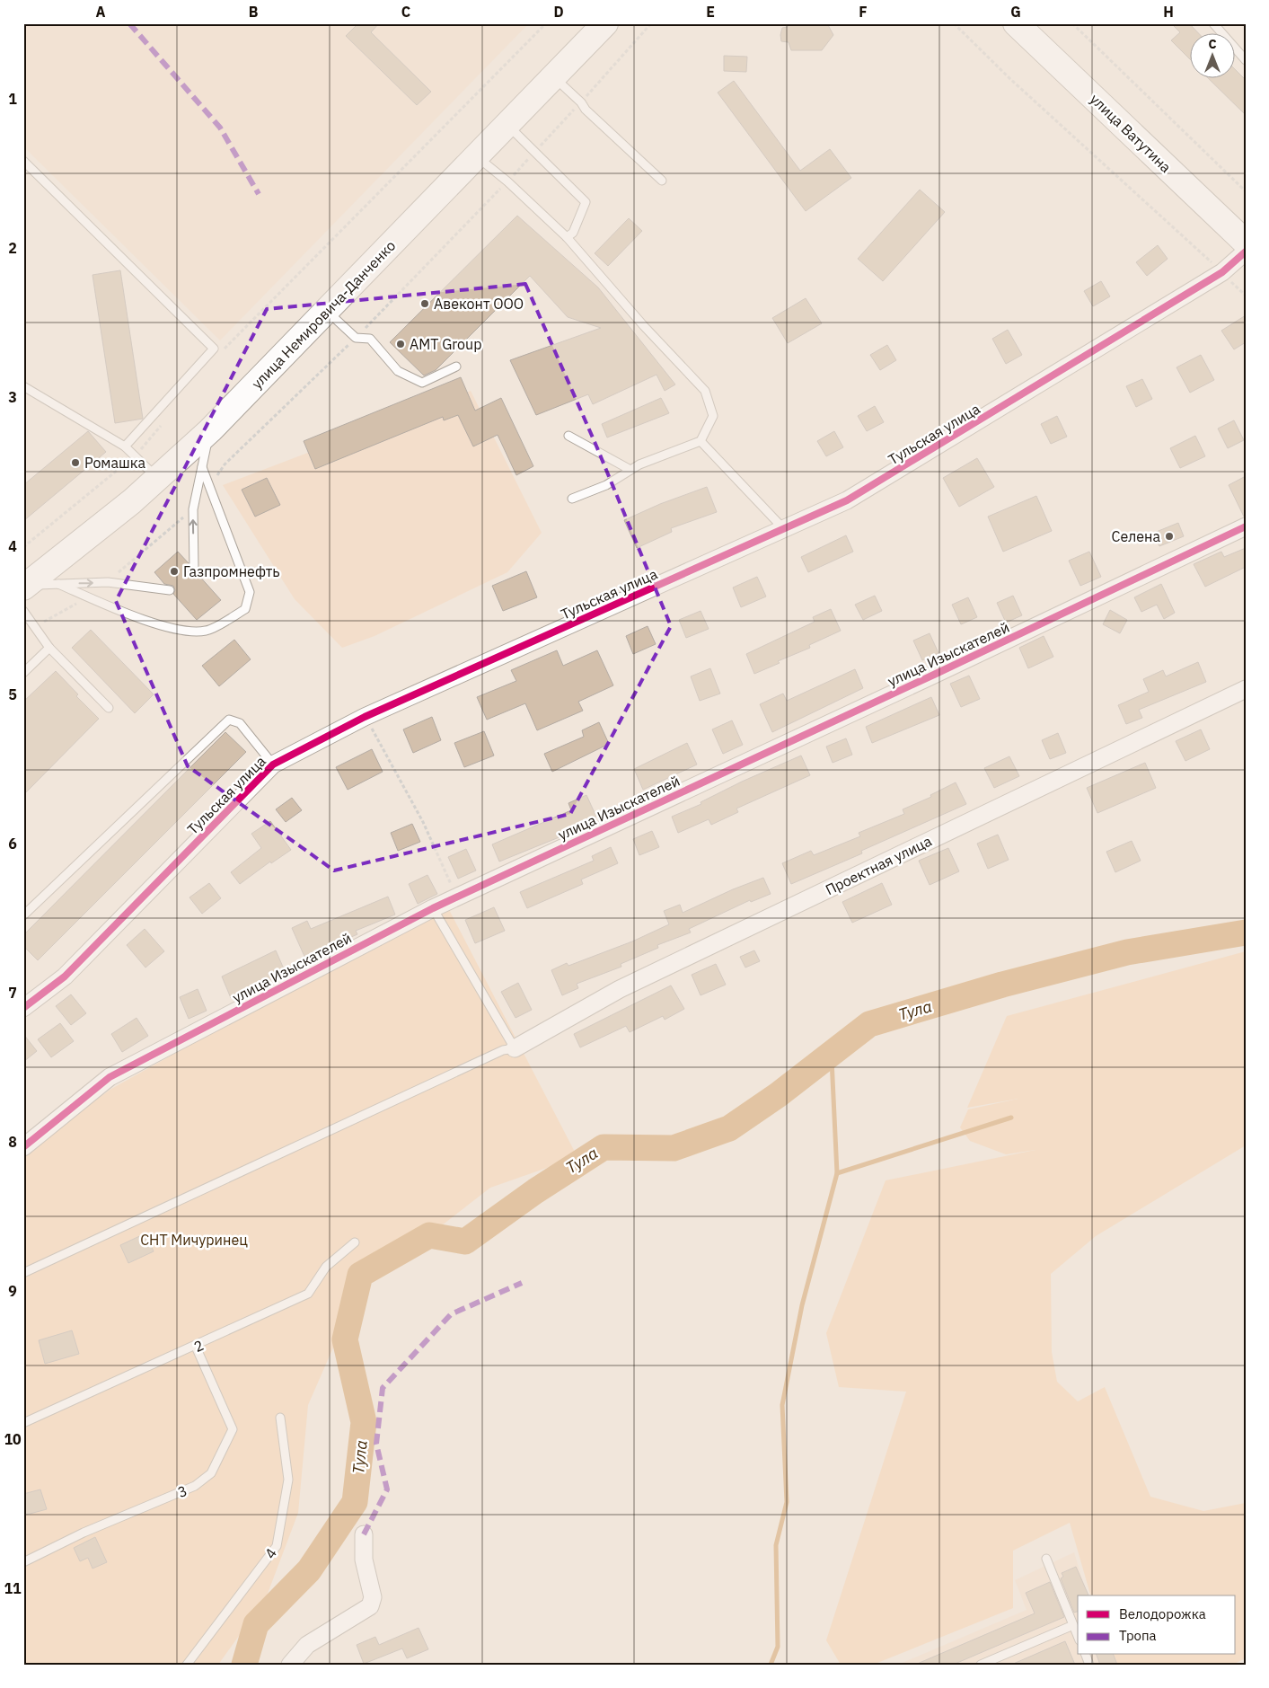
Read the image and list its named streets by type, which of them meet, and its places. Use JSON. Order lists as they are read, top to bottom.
{
  "streets": {
    "main road": ["улица Ватутина", "улица Немировича-Данченко"],
    "street": ["Тульская улица", "улица Изыскателей", "Проектная улица"],
    "lane": ["2", "3", "4"]
  },
  "crossings": [
    ["2", "3"]
  ],
  "water": ["Тула"],
  "parks": ["СНТ Мичуринец"],
  "places": [
    "Авеконт ООО",
    "АМТ Group",
    "Ромашка",
    "Селена",
    "Газпромнефть"
  ],
  "legend": ["Велодорожка", "Тропа"],
  "north": "top",
  "grid": {
    "columns": [
      "A",
      "B",
      "C",
      "D",
      "E",
      "F",
      "G",
      "H"
    ],
    "rows": [
      "1",
      "2",
      "3",
      "4",
      "5",
      "6",
      "7",
      "8",
      "9",
      "10",
      "11"
    ]
  }
}
